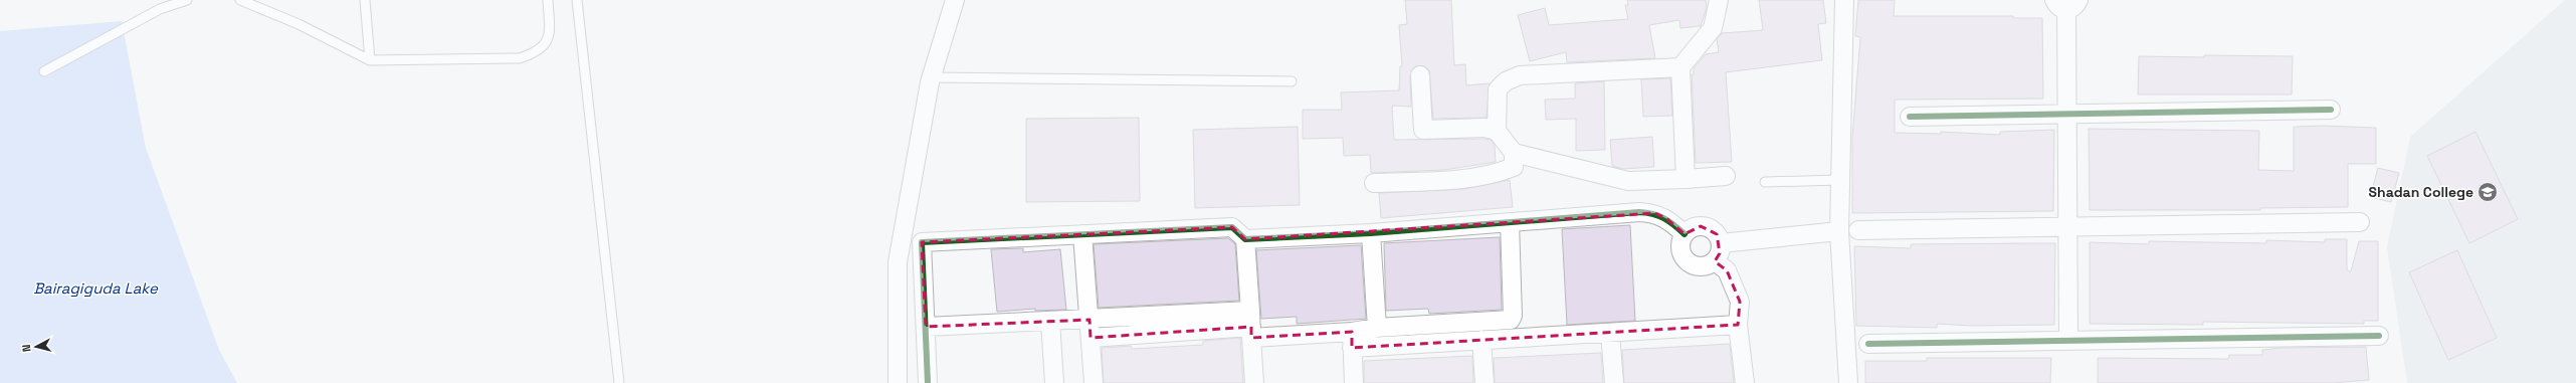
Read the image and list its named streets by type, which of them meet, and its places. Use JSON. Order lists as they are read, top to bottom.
{
  "water": ["Bairagiguda Lake"],
  "places": {
    "school or university": ["Shadan College"]
  },
  "north": "left"
}
